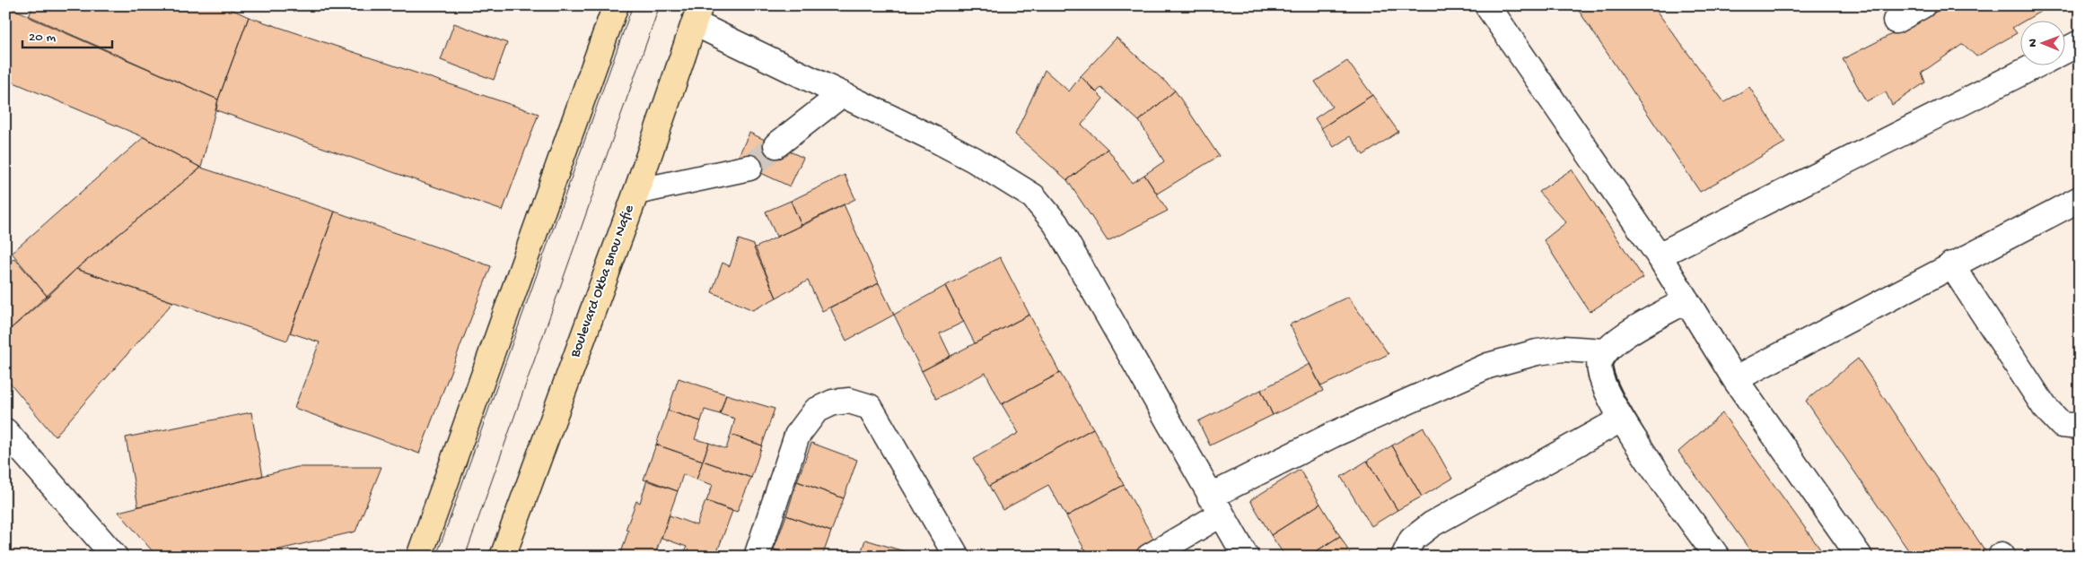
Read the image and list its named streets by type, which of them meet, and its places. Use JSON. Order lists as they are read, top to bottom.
{
  "streets": {
    "main road": ["Boulevard Okba Bnou Nafie"]
  },
  "scale_bar": "20 m",
  "north": "left"
}
